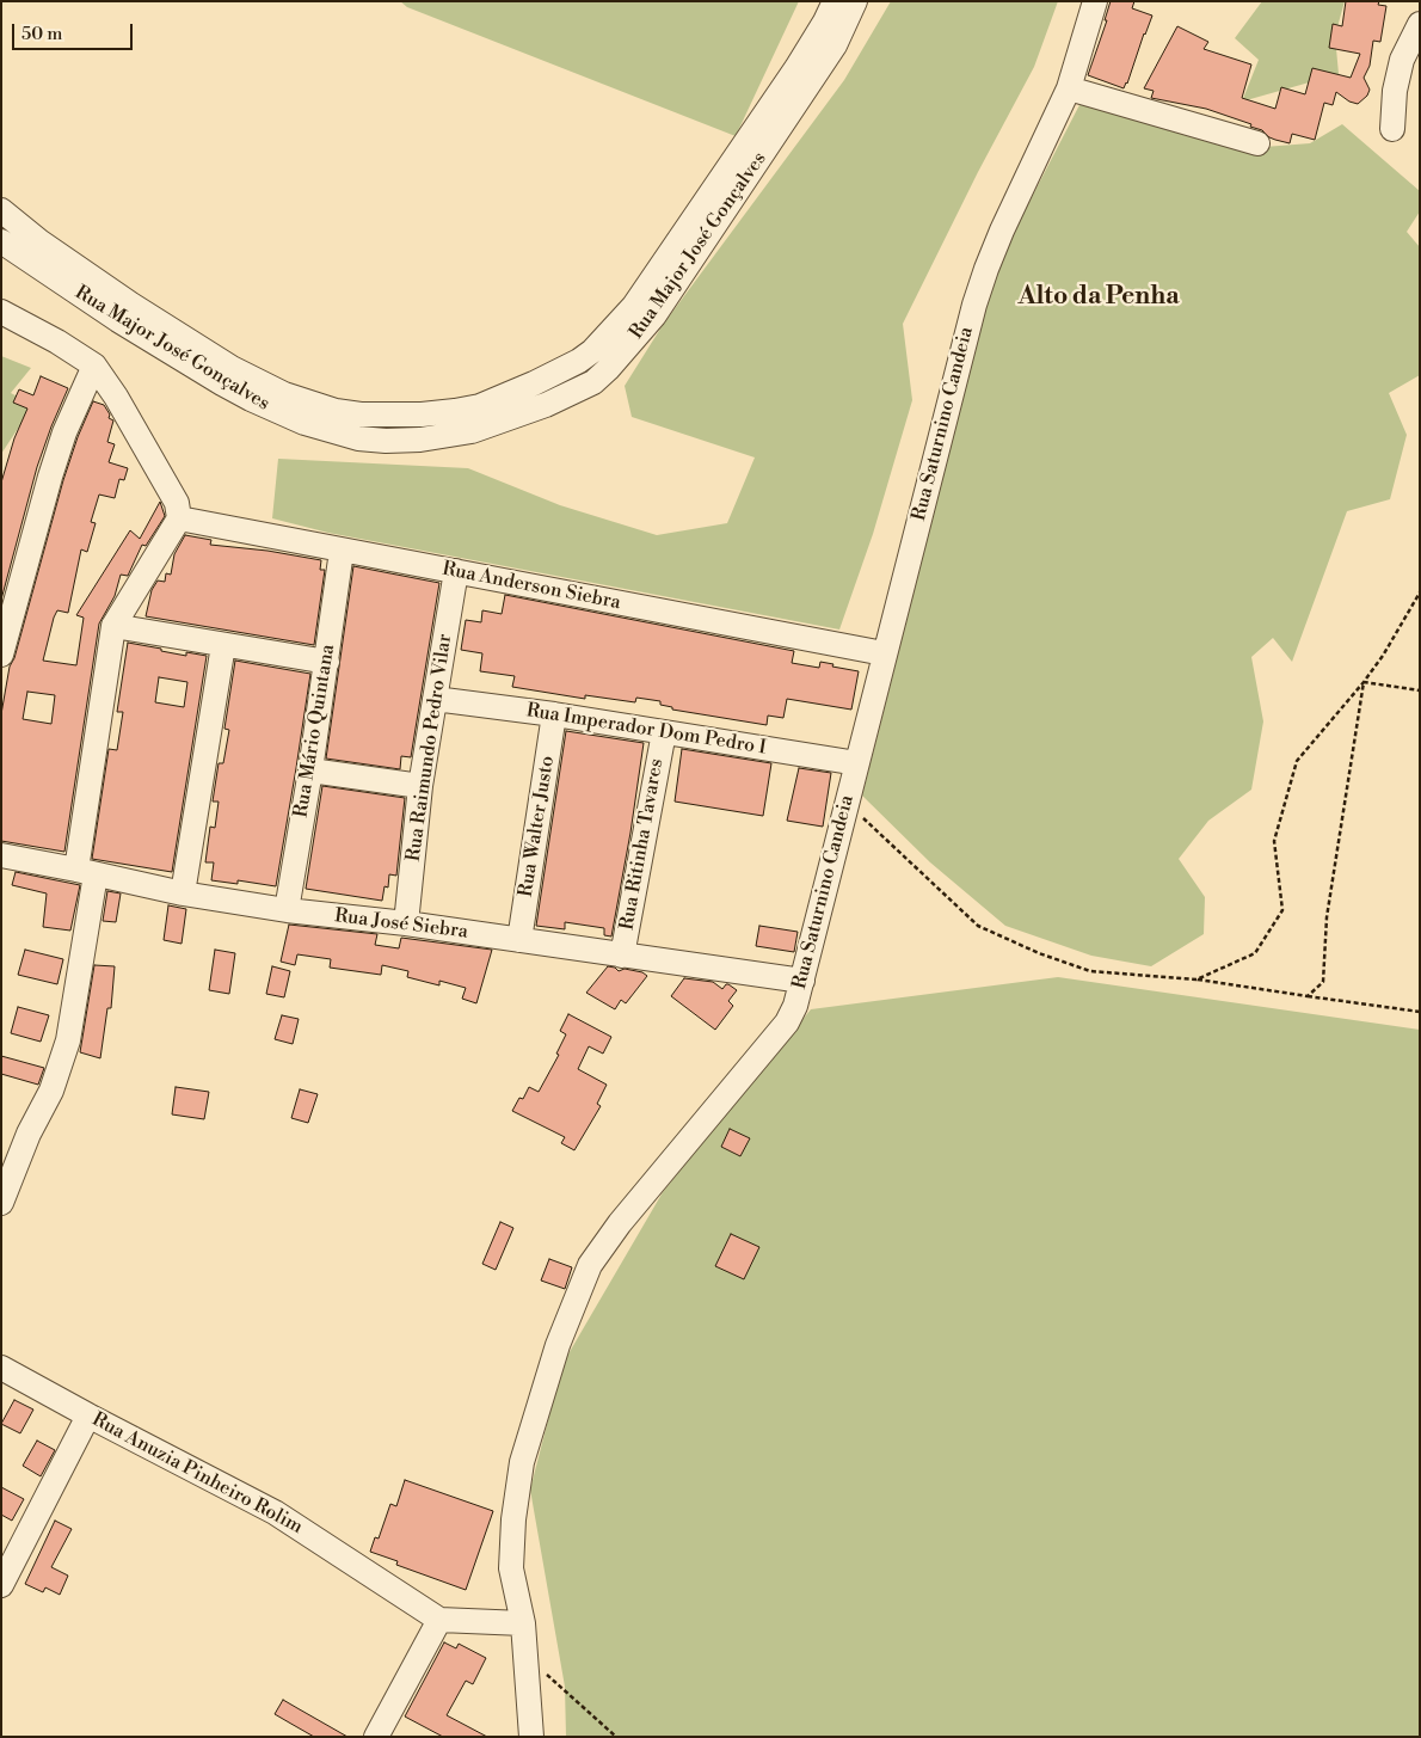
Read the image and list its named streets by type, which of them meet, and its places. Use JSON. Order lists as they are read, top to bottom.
{
  "streets": {
    "street": [
      "Rua Major José Gonçalves",
      "Rua Saturnino Candeia",
      "Rua Anderson Siebra",
      "Rua Imperador Dom Pedro I",
      "Rua Mário Quintana",
      "Rua Raimundo Pedro Vilar",
      "Rua Walter Justo",
      "Rua Ritinha Tavares",
      "Rua José Siebra",
      "Rua Anuzia Pinheiro Rolim"
    ]
  },
  "crossings": [
    ["Rua Saturnino Candeia", "Rua Anderson Siebra"],
    ["Rua Saturnino Candeia", "Rua Imperador Dom Pedro I"],
    ["Rua Saturnino Candeia", "Rua José Siebra"],
    ["Rua Anderson Siebra", "Rua Mário Quintana"],
    ["Rua Anderson Siebra", "Rua Raimundo Pedro Vilar"],
    ["Rua Imperador Dom Pedro I", "Rua Raimundo Pedro Vilar"],
    ["Rua Imperador Dom Pedro I", "Rua Walter Justo"],
    ["Rua Imperador Dom Pedro I", "Rua Ritinha Tavares"],
    ["Rua Mário Quintana", "Rua José Siebra"],
    ["Rua Raimundo Pedro Vilar", "Rua José Siebra"],
    ["Rua Walter Justo", "Rua José Siebra"],
    ["Rua Ritinha Tavares", "Rua José Siebra"]
  ],
  "districts": ["Alto da Penha"],
  "scale_bar": "50 m"
}
